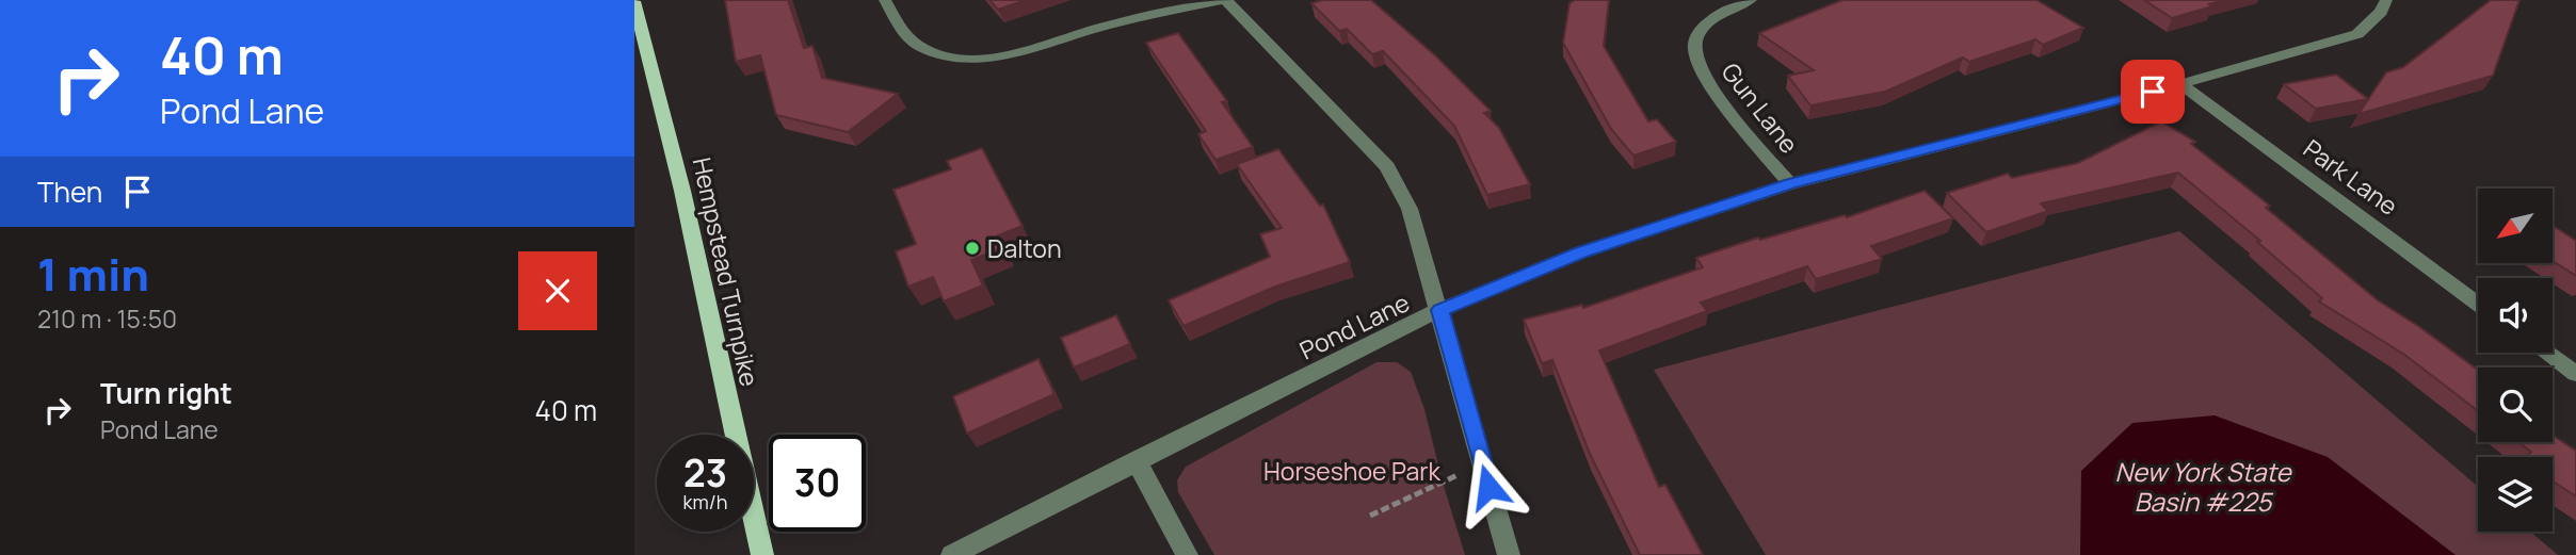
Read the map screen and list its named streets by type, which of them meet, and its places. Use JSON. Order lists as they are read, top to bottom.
{
  "streets": {
    "main road": ["Hempstead Turnpike"],
    "street": ["Gun Lane", "Park Lane", "Pond Lane"]
  },
  "crossings": [
    ["Gun Lane", "Pond Lane"],
    ["Park Lane", "Pond Lane"]
  ],
  "water": ["New York State Basin #225"],
  "parks": ["Horseshoe Park"],
  "places": ["Dalton"],
  "north": "bottom left",
  "page": {
    "turn": ["40 m", "Pond Lane"],
    "then": "Then",
    "heading": ["1 min", "210 m · 15:50"],
    "list": [
      {
        "name": "Turn right",
        "note": "Pond Lane",
        "value": "40 m"
      }
    ],
    "speed": "23 km/h",
    "limit": "30"
  }
}
